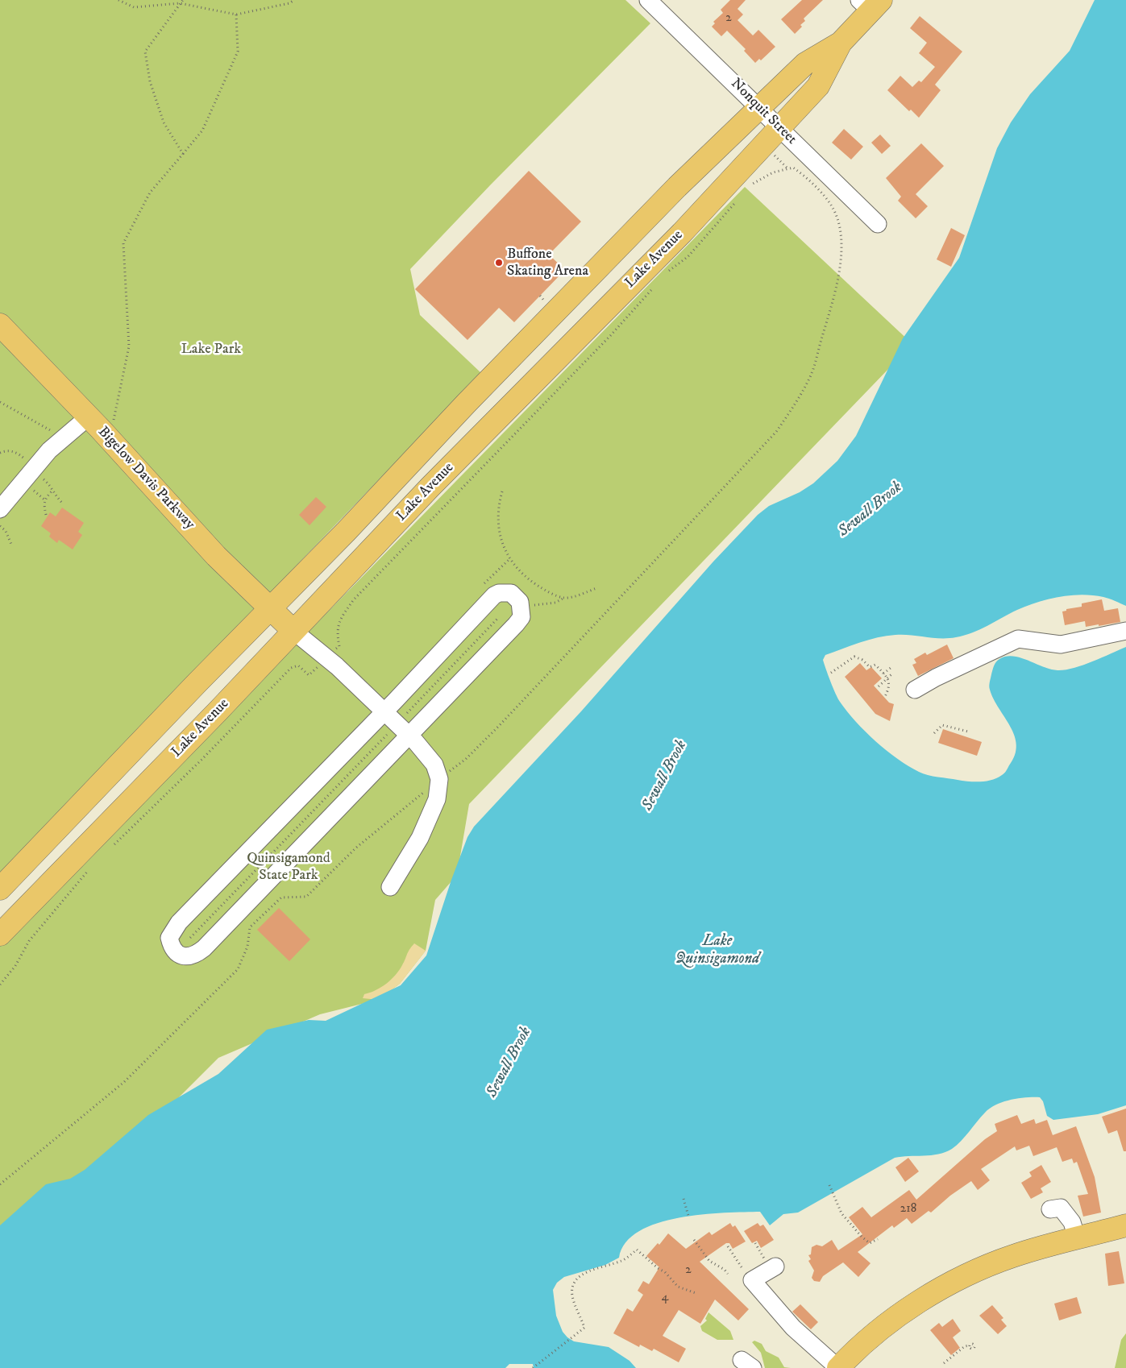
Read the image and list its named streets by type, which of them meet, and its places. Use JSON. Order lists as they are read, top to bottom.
{
  "streets": {
    "main road": ["Lake Avenue", "Bigelow Davis Parkway"],
    "street": ["Nonquit Street"]
  },
  "crossings": [
    ["Nonquit Street", "Lake Avenue"],
    ["Lake Avenue", "Bigelow Davis Parkway"]
  ],
  "water": ["Sewall Brook", "Lake Quinsigamond"],
  "parks": ["Lake Park", "Quinsigamond State Park"],
  "places": ["Buffone Skating Arena"],
  "house_numbers": [
    "2",
    "218",
    "2",
    "4"
  ]
}
